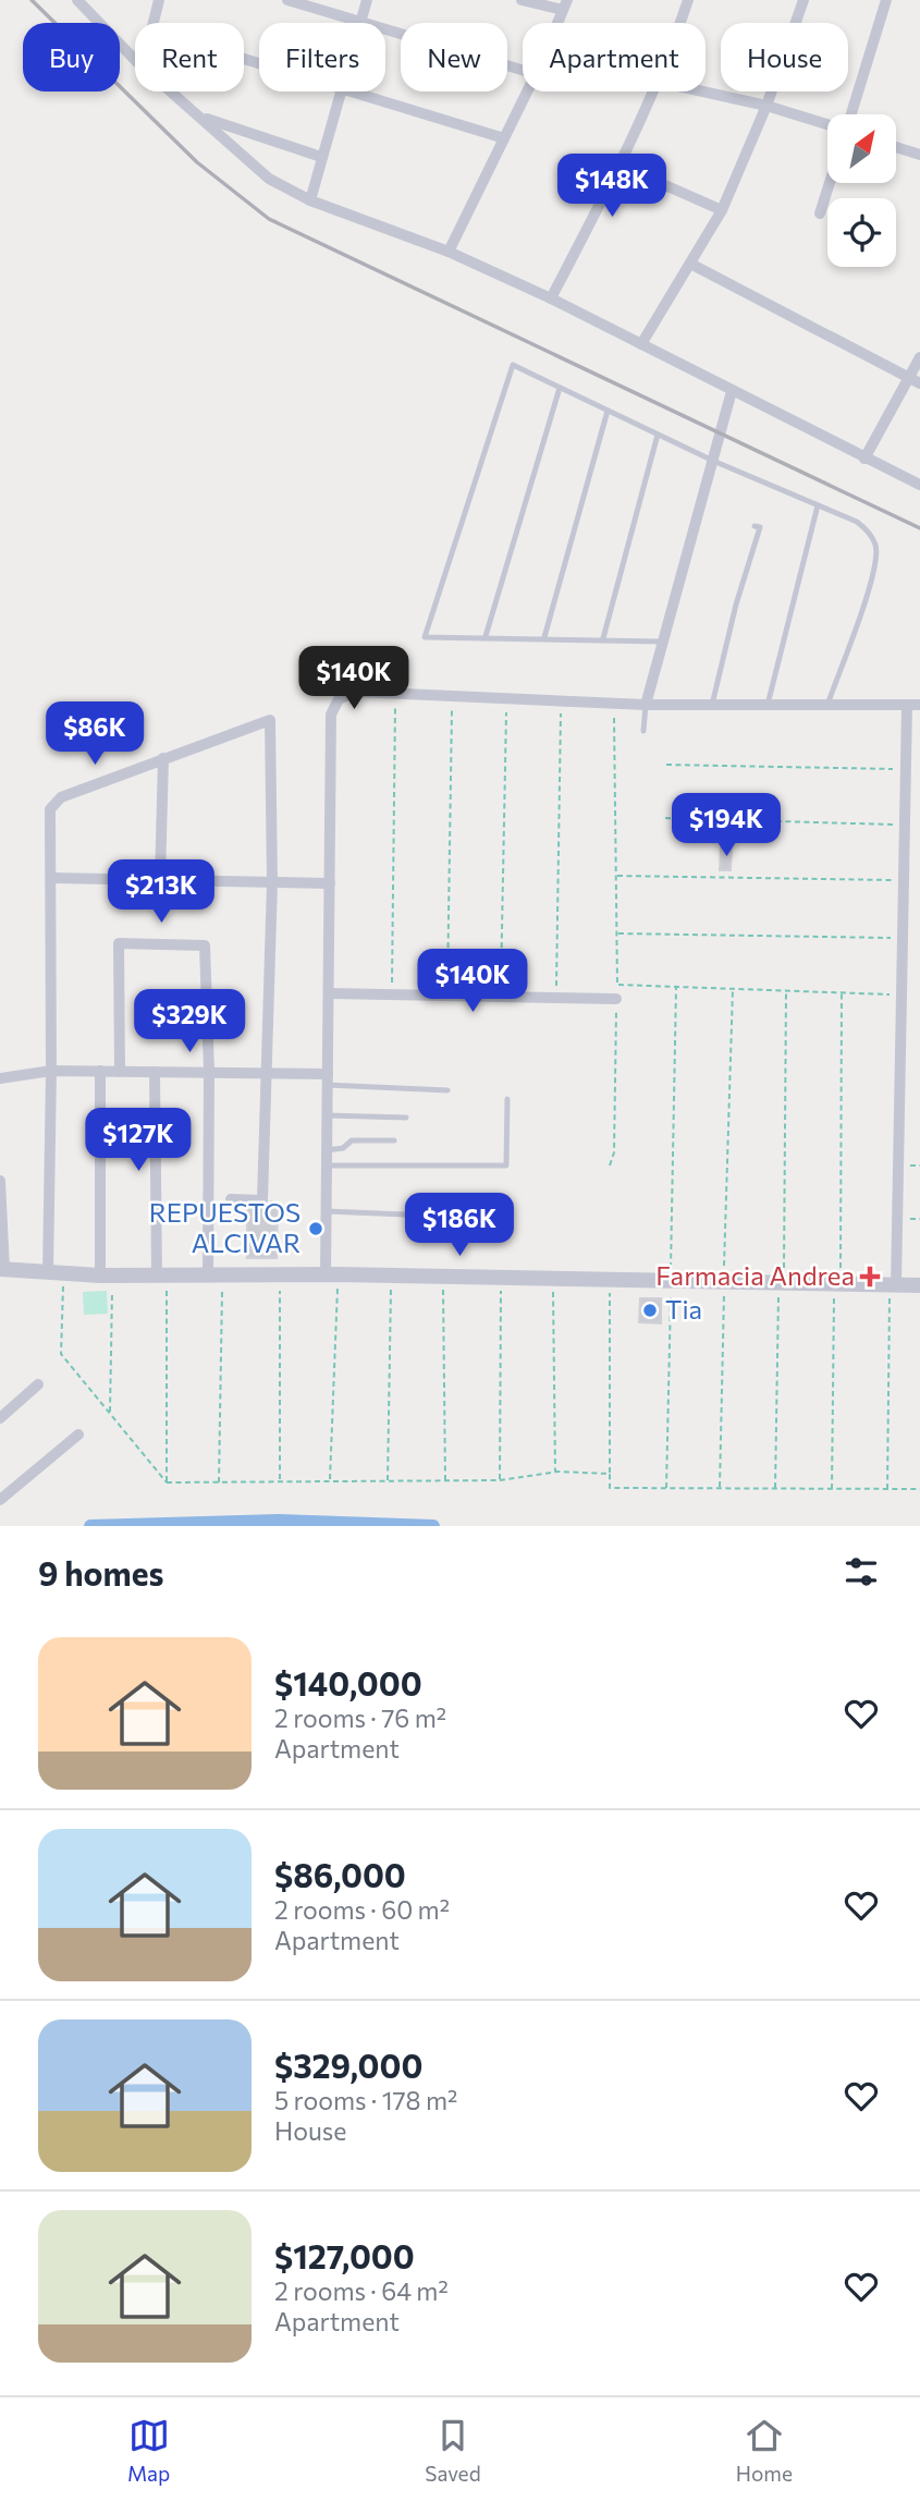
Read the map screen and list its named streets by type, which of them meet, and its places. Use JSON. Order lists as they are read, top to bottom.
{
  "places": {
    "other": ["REPUESTOS ALCIVAR", "Tia"],
    "health": ["Farmacia Andrea"]
  },
  "north": "top right",
  "page": {
    "chip": [
      "Buy",
      "Rent",
      "Filters",
      "New",
      "Apartment",
      "House"
    ],
    "price": [
      "$148K",
      "$140K",
      "$86K",
      "$194K",
      "$213K",
      "$140K",
      "$329K",
      "$127K",
      "$186K"
    ],
    "heading": "9 homes",
    "list": [
      {
        "name": "$140,000",
        "note": "2 rooms · 76 m² · Apartment"
      },
      {
        "name": "$86,000",
        "note": "2 rooms · 60 m² · Apartment"
      },
      {
        "name": "$329,000",
        "note": "5 rooms · 178 m² · House"
      },
      {
        "name": "$127,000",
        "note": "2 rooms · 64 m² · Apartment"
      }
    ],
    "tabs": ["Map", "Saved", "Home"]
  }
}
